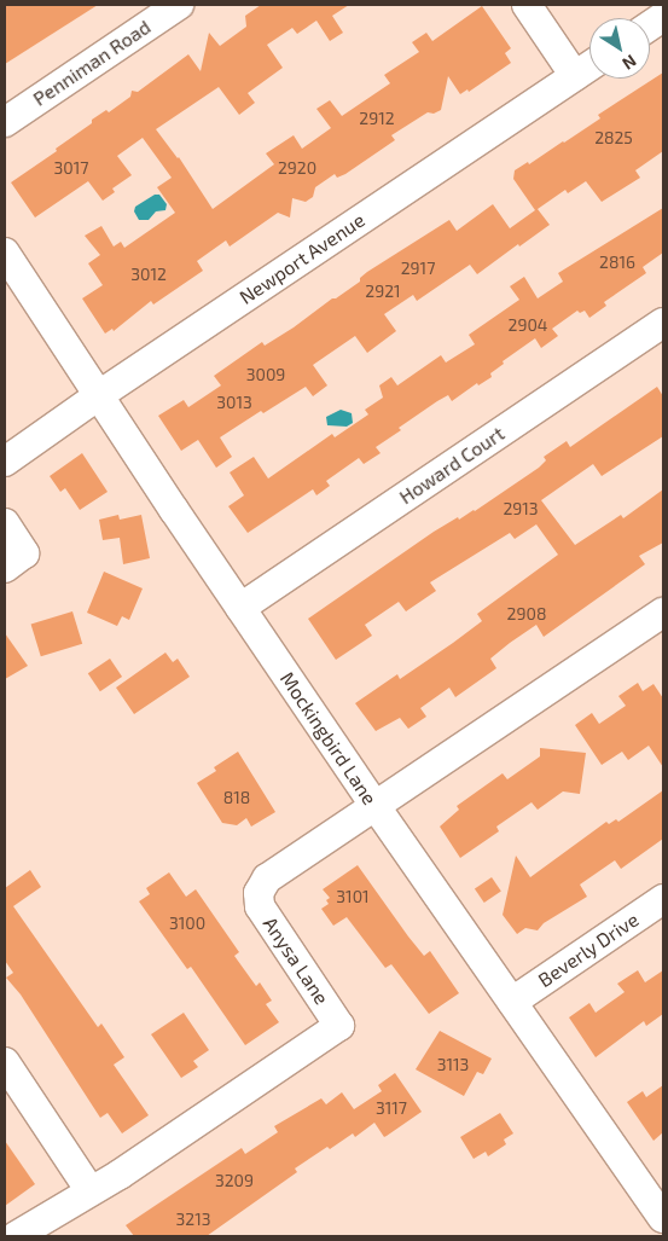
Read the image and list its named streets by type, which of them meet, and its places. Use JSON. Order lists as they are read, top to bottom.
{
  "streets": {
    "street": [
      "Penniman Road",
      "Newport Avenue",
      "Howard Court",
      "Mockingbird Lane",
      "Beverly Drive",
      "Anysa Lane"
    ]
  },
  "crossings": [
    ["Newport Avenue", "Mockingbird Lane"],
    ["Howard Court", "Mockingbird Lane"],
    ["Mockingbird Lane", "Beverly Drive"],
    ["Mockingbird Lane", "Anysa Lane"]
  ],
  "house_numbers": [
    "2912",
    "2825",
    "3017",
    "2920",
    "2816",
    "2917",
    "3012",
    "2921",
    "2904",
    "3009",
    "3013",
    "2913",
    "2908",
    "818",
    "3101",
    "3100",
    "3113",
    "3117",
    "3209",
    "3213"
  ],
  "north": "bottom right"
}
